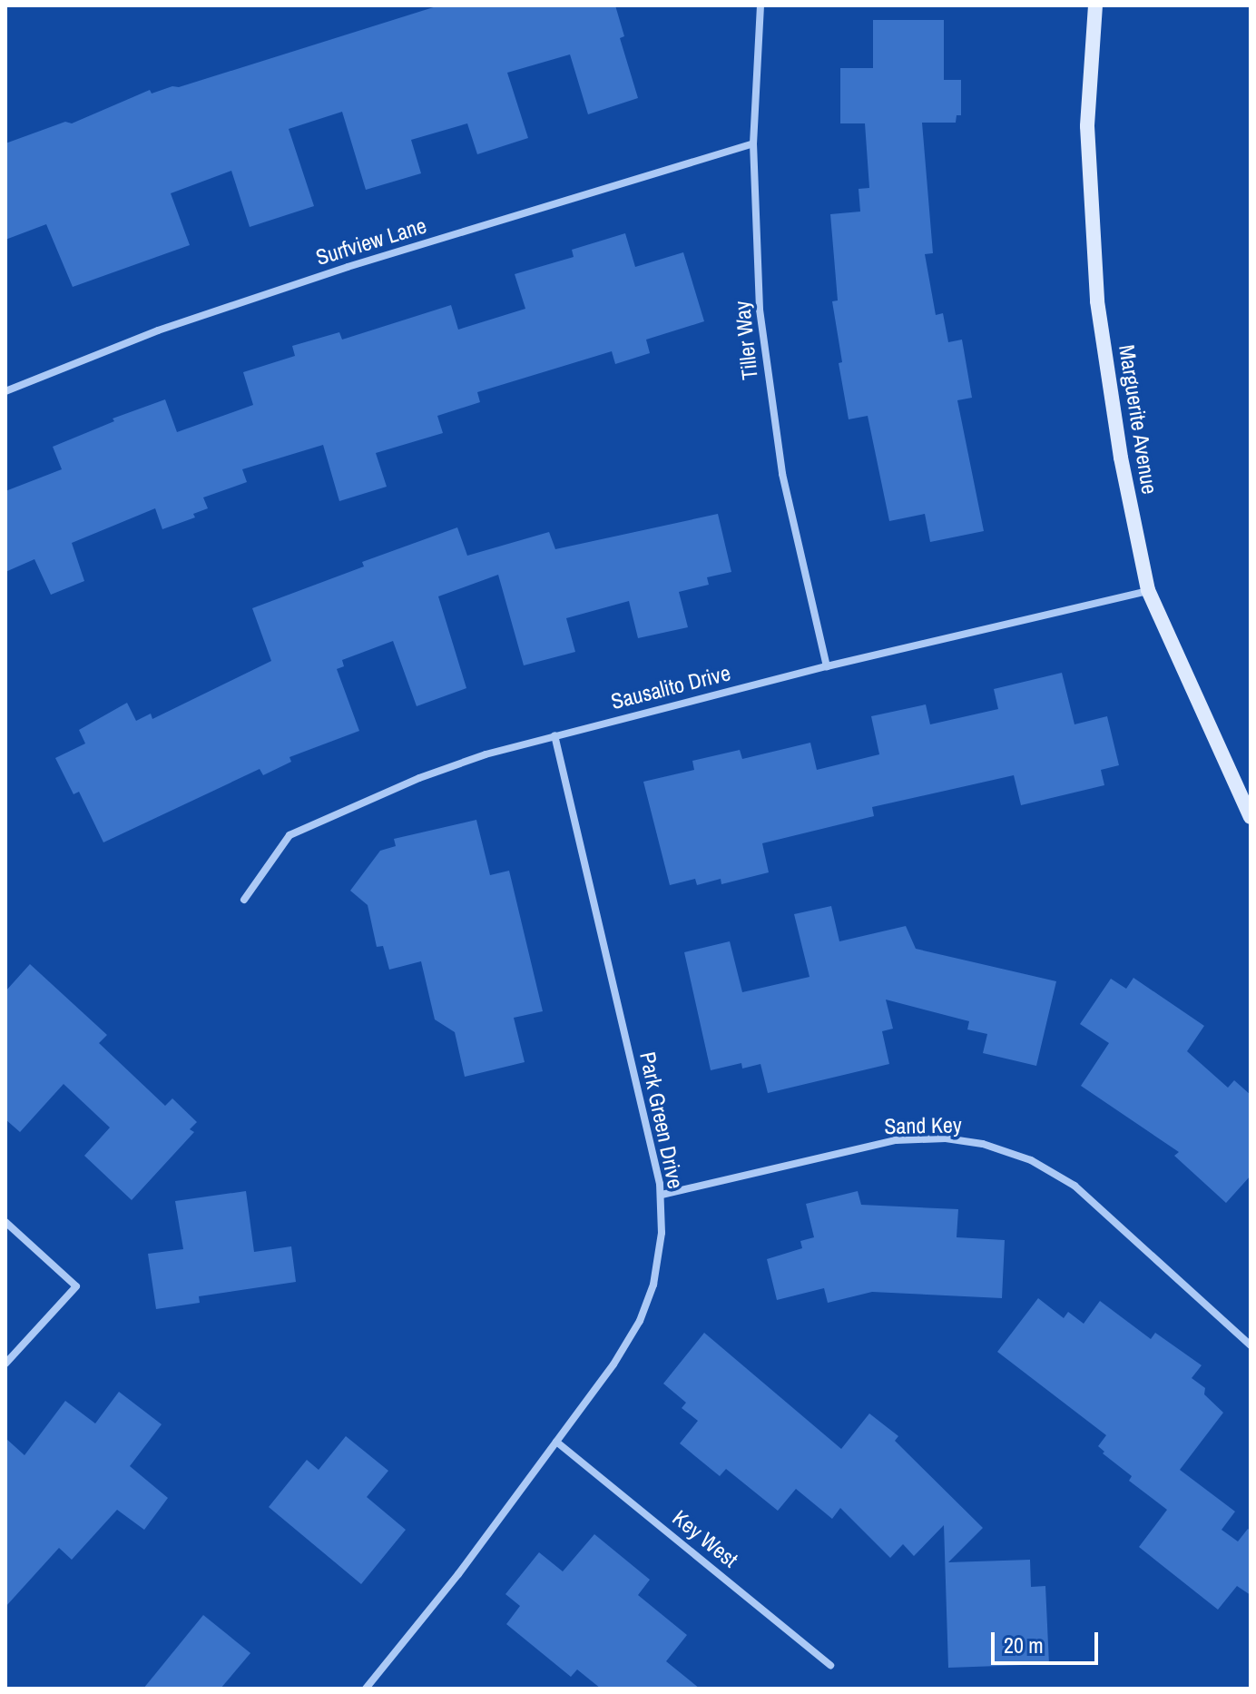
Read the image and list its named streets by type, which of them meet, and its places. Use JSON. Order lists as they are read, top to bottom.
{
  "streets": {
    "street": [
      "Surfview Lane",
      "Tiller Way",
      "Marguerite Avenue",
      "Sausalito Drive",
      "Park Green Drive",
      "Sand Key",
      "Key West"
    ]
  },
  "crossings": [
    ["Surfview Lane", "Tiller Way"],
    ["Tiller Way", "Sausalito Drive"],
    ["Marguerite Avenue", "Sausalito Drive"],
    ["Sausalito Drive", "Park Green Drive"],
    ["Park Green Drive", "Sand Key"],
    ["Park Green Drive", "Key West"]
  ],
  "scale_bar": "20 m"
}
